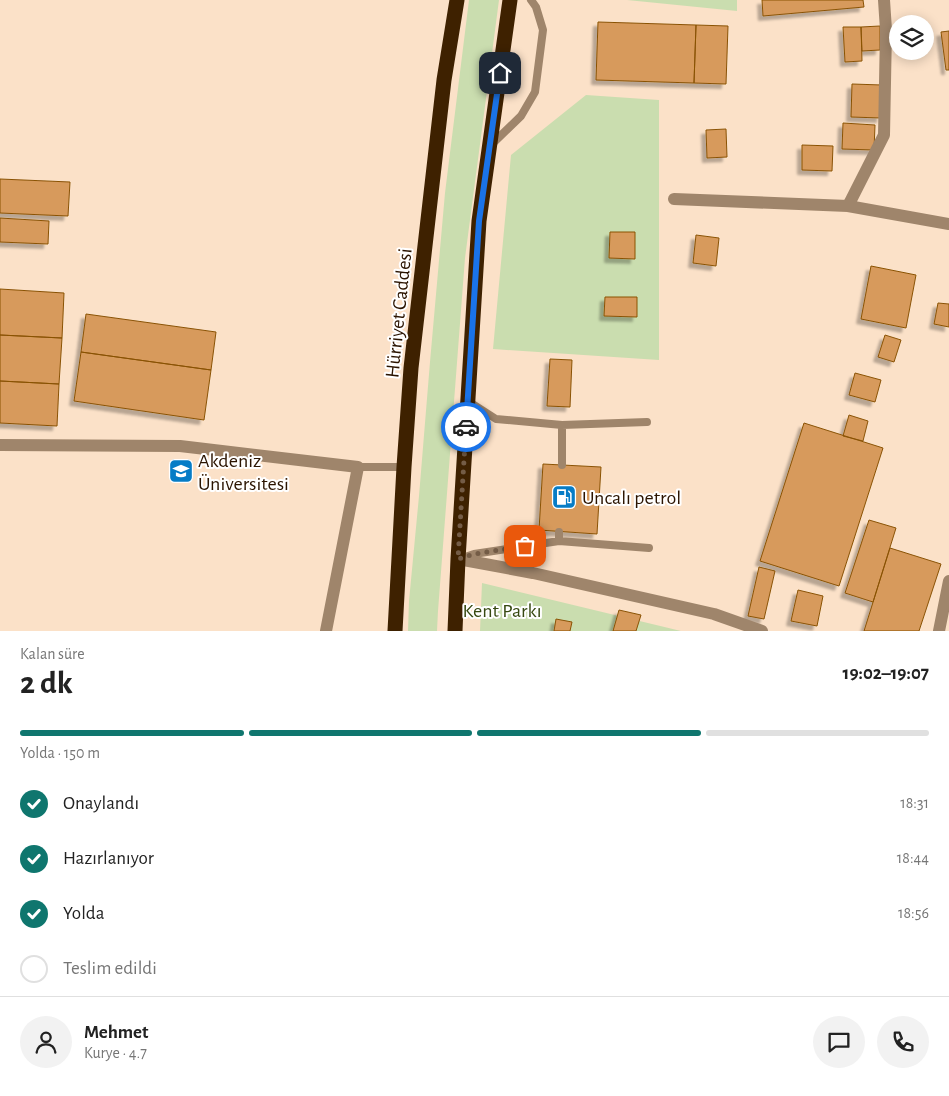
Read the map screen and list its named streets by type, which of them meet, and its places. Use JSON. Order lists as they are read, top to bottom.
{
  "streets": {
    "highway": ["Hürriyet Caddesi"]
  },
  "parks": ["Kent Parkı"],
  "places": {
    "school or university": ["Akdeniz Üniversitesi"],
    "fuel station": ["Uncalı petrol"]
  },
  "page": {
    "heading": ["2 dk", "Kalan süre", "19:02–19:07"],
    "panel": ["Mehmet", "Kurye · 4.7"],
    "bar": "Yolda · 150 m",
    "list": [
      ["Onaylandı", "18:31"],
      ["Hazırlanıyor", "18:44"],
      ["Yolda", "18:56"],
      "Teslim edildi"
    ]
  }
}
